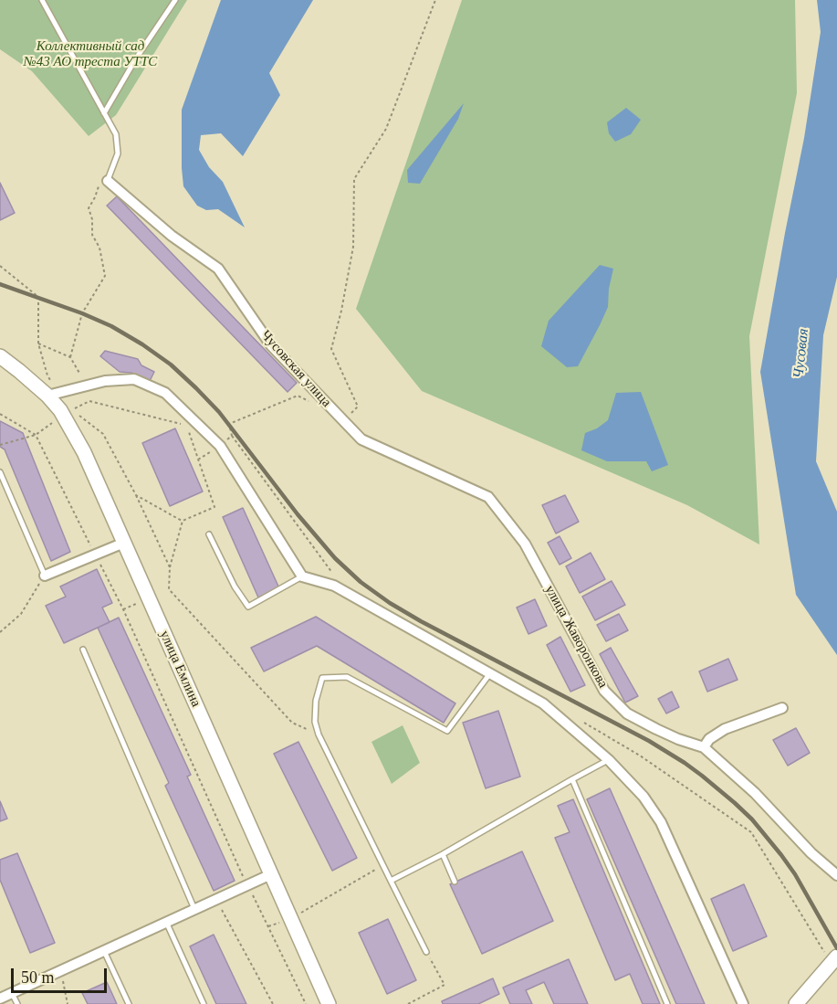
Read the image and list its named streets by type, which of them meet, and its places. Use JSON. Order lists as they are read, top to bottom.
{
  "streets": {
    "street": ["Чусовская улица", "улица Жаворонкова", "улица Емлина"]
  },
  "crossings": [
    ["Чусовская улица", "улица Жаворонкова"]
  ],
  "water": ["Чусовая"],
  "parks": ["Коллективный сад №43 АО треста УТТС"],
  "scale_bar": "50 m"
}
